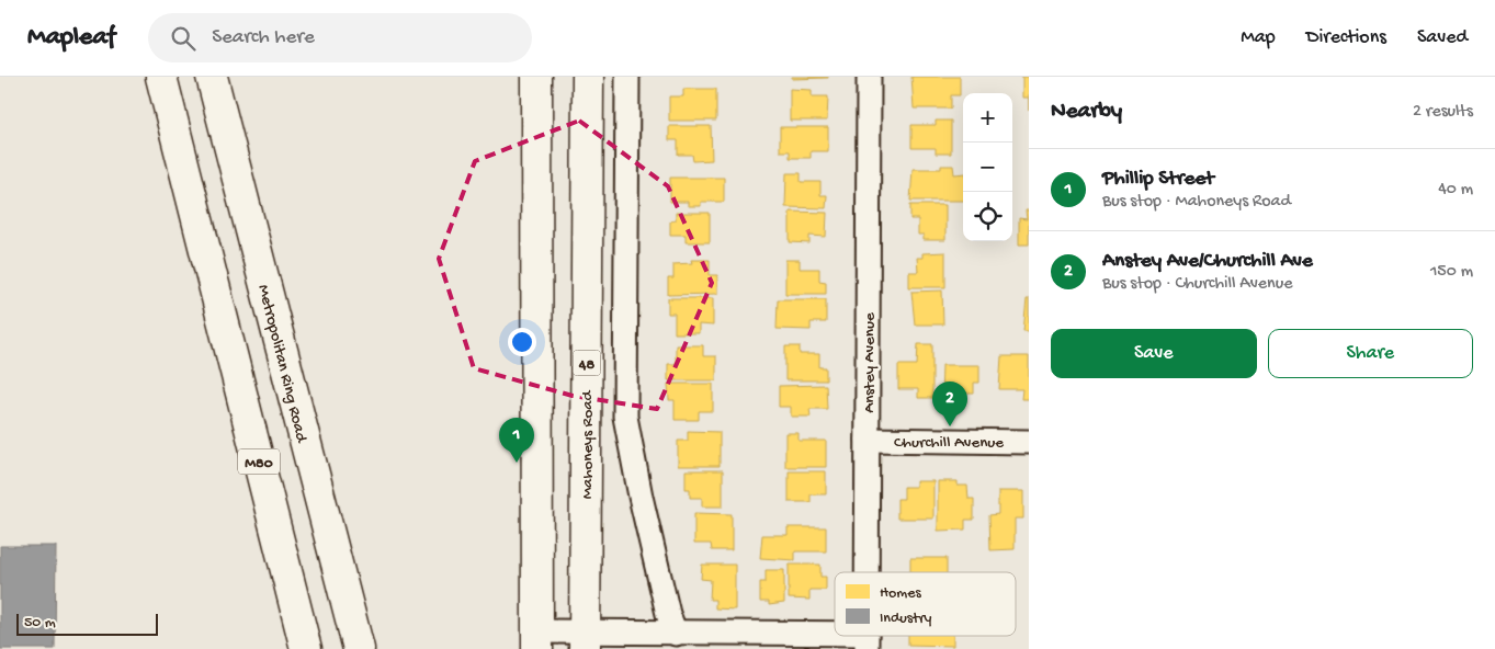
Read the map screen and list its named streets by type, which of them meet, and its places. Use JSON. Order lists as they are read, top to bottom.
{
  "streets": {
    "main road": [
      "Metropolitan Ring Road",
      "48",
      "Mahoneys Road",
      "M80"
    ],
    "street": ["Anstey Avenue", "Churchill Avenue"]
  },
  "crossings": [
    ["Anstey Avenue", "Churchill Avenue"]
  ],
  "legend": ["Homes", "Industry"],
  "scale_bar": "50 m",
  "page": {
    "header": "Mapleaf",
    "search": "Search here",
    "nav": ["Map", "Directions", "Saved"],
    "heading": ["Nearby", "2 results"],
    "map_buttons": ["+", "−"],
    "list": [
      {
        "mark": "1",
        "name": "Phillip Street",
        "note": "Bus stop · Mahoneys Road",
        "value": "40 m"
      },
      {
        "mark": "2",
        "name": "Anstey Ave/Churchill Ave",
        "note": "Bus stop · Churchill Avenue",
        "value": "150 m"
      }
    ],
    "buttons": ["Save", "Share"],
    "pins": ["2", "1"],
    "scale": "50 m"
  }
}
